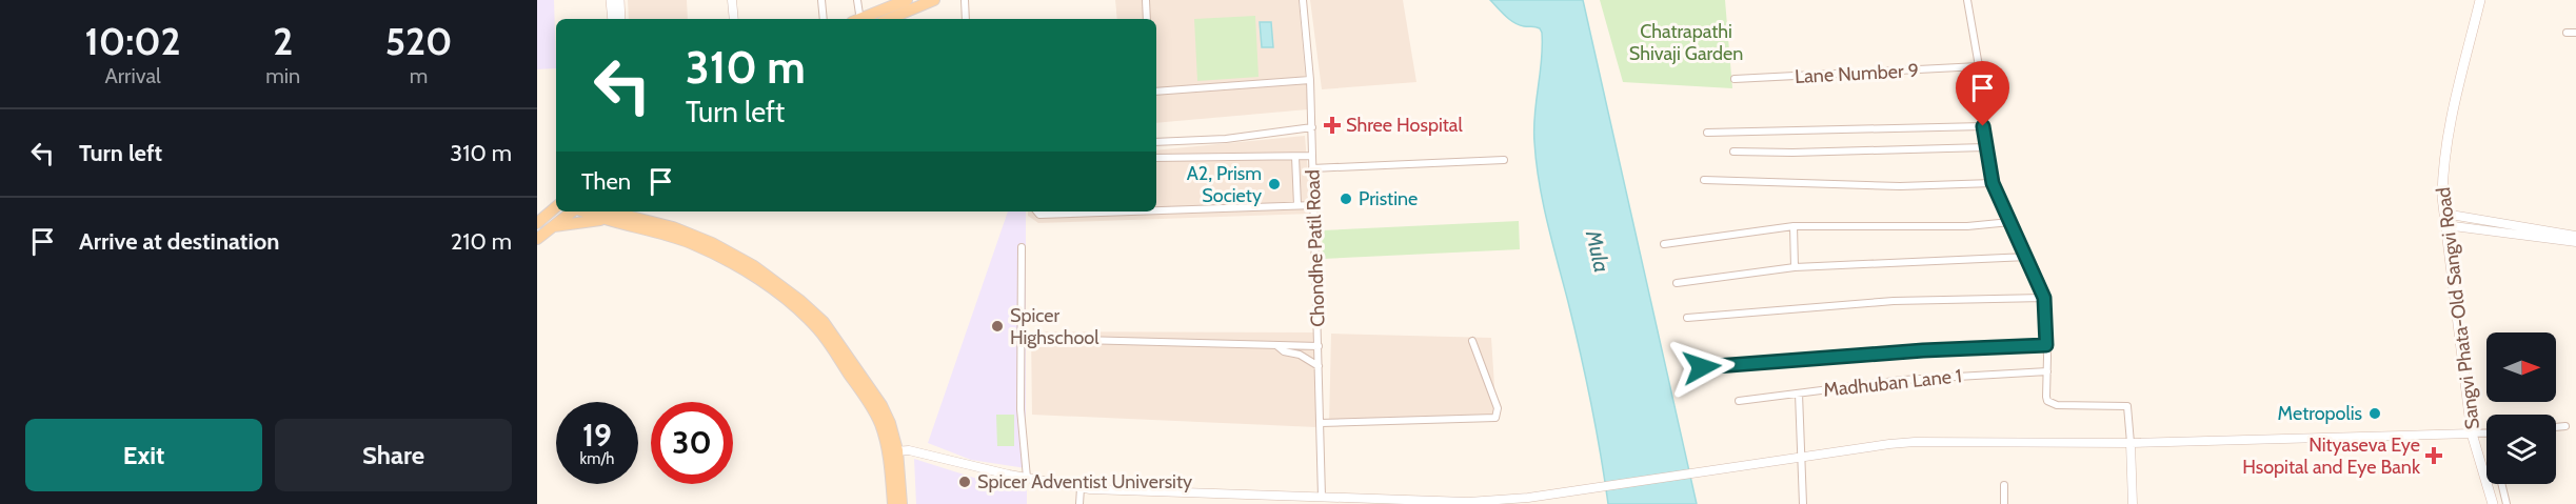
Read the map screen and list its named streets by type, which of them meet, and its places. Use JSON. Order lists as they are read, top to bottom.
{
  "streets": {
    "main road": ["Sangvi Phata-Old Sangvi Road"],
    "street": ["Lane Number 9", "Chondhe Patil Road", "Madhuban Lane 1"]
  },
  "water": ["Mula"],
  "parks": ["Chatrapathi Shivaji Garden"],
  "places": {
    "health": ["Shree Hospital", "Nityaseva Eye Hsopital and Eye Bank"],
    "other": [
      "A2, Prism Society",
      "Pristine",
      "Spicer Highschool",
      "Metropolis",
      "Spicer Adventist University"
    ]
  },
  "north": "right",
  "page": {
    "eta": [
      "10:02",
      "Arrival",
      "2",
      "min",
      "520",
      "m"
    ],
    "turn": ["310 m", "Turn left"],
    "list": [
      {
        "name": "Turn left",
        "value": "310 m"
      },
      {
        "name": "Arrive at destination",
        "value": "210 m"
      }
    ],
    "then": "Then",
    "speed": "19 km/h",
    "limit": "30",
    "buttons": ["Exit", "Share"]
  }
}
